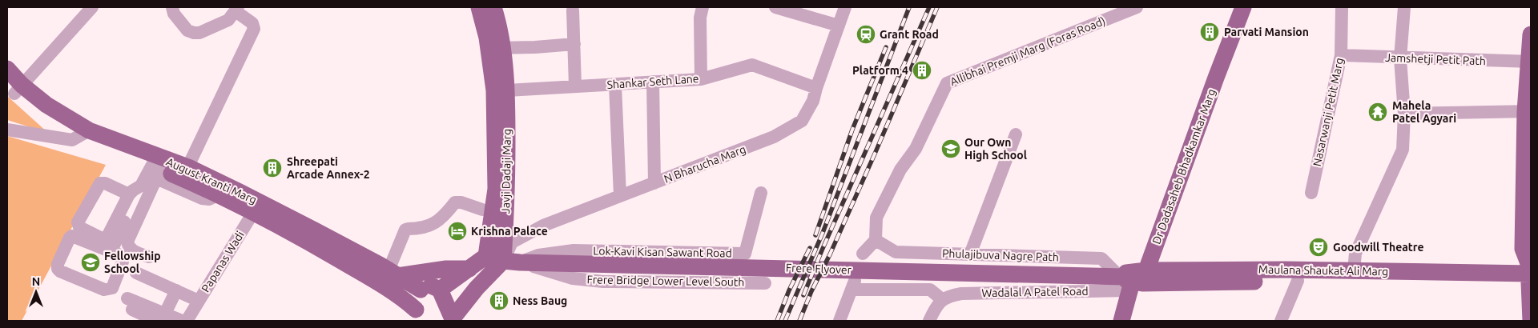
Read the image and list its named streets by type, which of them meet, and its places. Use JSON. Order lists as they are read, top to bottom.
{
  "streets": {
    "main road": [
      "Dr Dadasaheb Bhadkamkar Marg",
      "Javji Dadaji Marg",
      "August Kranti Marg",
      "Frere Flyover",
      "Maulana Shaukat Ali Marg"
    ],
    "street": [
      "Allibhai Premji Marg (Foras Road)",
      "Jamshetji Petit Path",
      "Shankar Seth Lane",
      "Nasarwanji Petit Marg",
      "N Bharucha Marg",
      "Lok-Kavi Kisan Sawant Road",
      "Phulajibuva Nagre Path",
      "Papanas Wadi",
      "Wadalal A Patel Road"
    ]
  },
  "crossings": [
    ["Allibhai Premji Marg (Foras Road)", "Phulajibuva Nagre Path"],
    ["Jamshetji Petit Path", "Nasarwanji Petit Marg"],
    ["Shankar Seth Lane", "N Bharucha Marg"],
    ["Shankar Seth Lane", "Javji Dadaji Marg"],
    ["N Bharucha Marg", "Javji Dadaji Marg"],
    ["Dr Dadasaheb Bhadkamkar Marg", "Phulajibuva Nagre Path"],
    ["Dr Dadasaheb Bhadkamkar Marg", "Frere Flyover"],
    ["Dr Dadasaheb Bhadkamkar Marg", "Maulana Shaukat Ali Marg"],
    ["Dr Dadasaheb Bhadkamkar Marg", "Wadalal A Patel Road"],
    ["August Kranti Marg", "Papanas Wadi"],
    ["Lok-Kavi Kisan Sawant Road", "Frere Flyover"],
    ["Phulajibuva Nagre Path", "Frere Flyover"],
    ["Phulajibuva Nagre Path", "Maulana Shaukat Ali Marg"],
    ["Phulajibuva Nagre Path", "Wadalal A Patel Road"],
    ["Frere Flyover", "Maulana Shaukat Ali Marg"],
    ["Frere Flyover", "Wadalal A Patel Road"],
    ["Maulana Shaukat Ali Marg", "Wadalal A Patel Road"]
  ],
  "places": {
    "building": [
      "Parvati Mansion",
      "Platform 4",
      "Shreepati Arcade Annex-2",
      "Ness Baug"
    ],
    "station": ["Grant Road"],
    "temple": ["Mahela Patel Agyari"],
    "school or university": ["Our Own High School", "Fellowship School"],
    "hotel": ["Krishna Palace"],
    "theatre": ["Goodwill Theatre"]
  },
  "north": "top"
}
